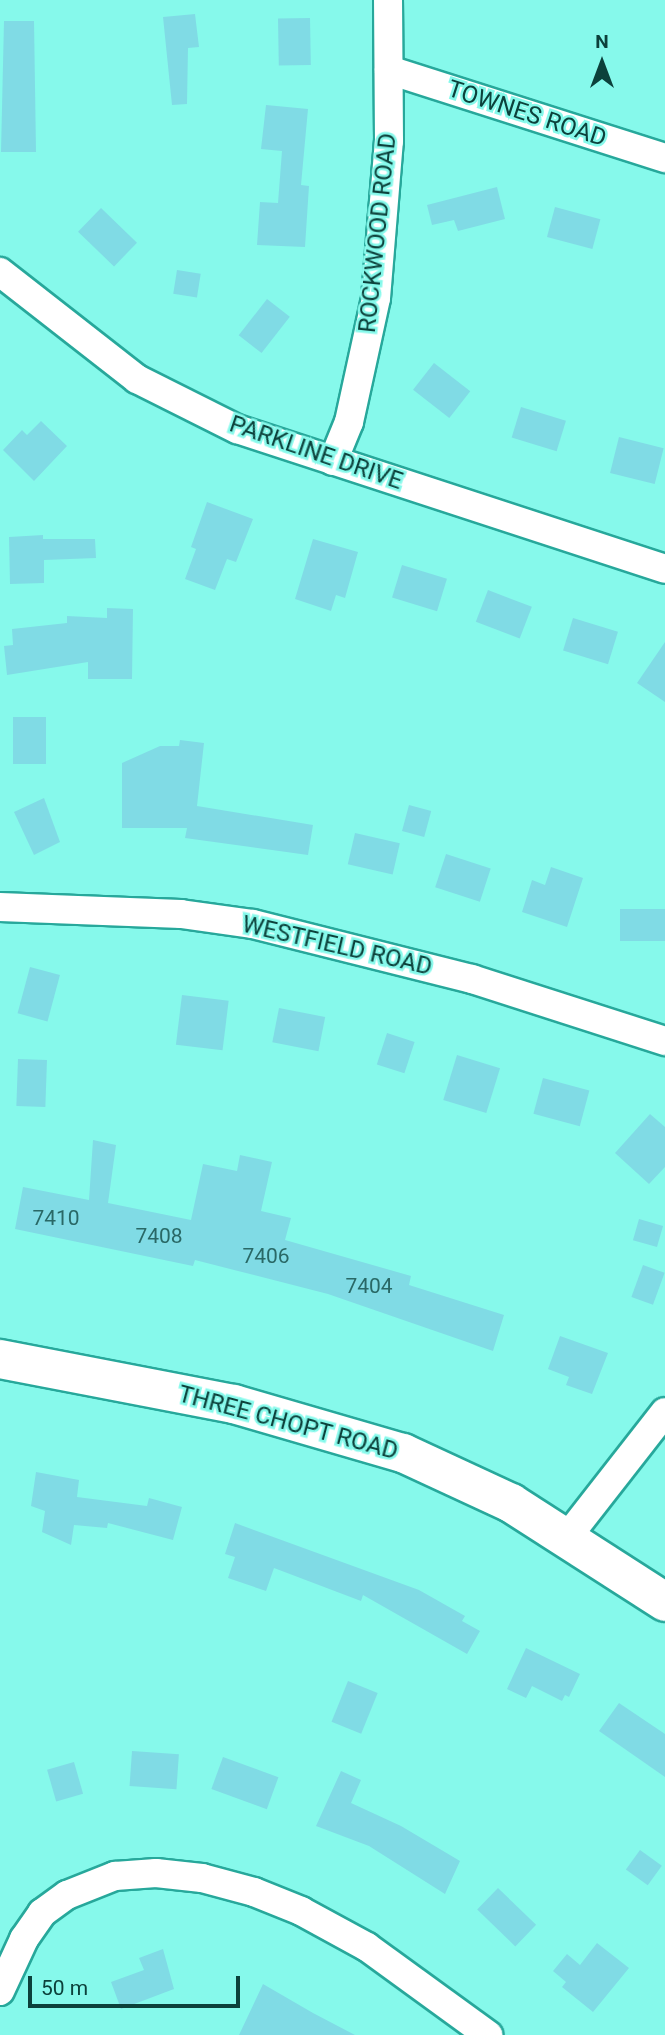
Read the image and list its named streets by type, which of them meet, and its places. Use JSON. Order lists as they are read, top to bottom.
{
  "streets": {
    "main road": ["THREE CHOPT ROAD"],
    "street": [
      "TOWNES ROAD",
      "ROCKWOOD ROAD",
      "PARKLINE DRIVE",
      "WESTFIELD ROAD"
    ]
  },
  "crossings": [
    ["TOWNES ROAD", "ROCKWOOD ROAD"],
    ["ROCKWOOD ROAD", "PARKLINE DRIVE"]
  ],
  "house_numbers": [
    "7410",
    "7408",
    "7406",
    "7404"
  ],
  "scale_bar": "50 m",
  "north": "top"
}
